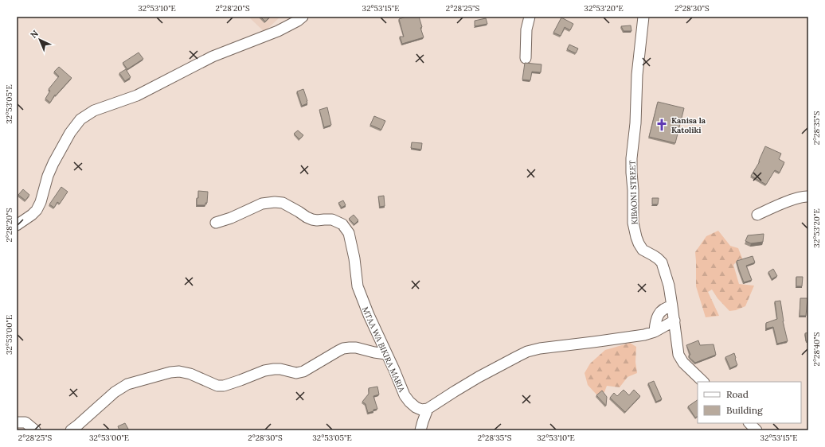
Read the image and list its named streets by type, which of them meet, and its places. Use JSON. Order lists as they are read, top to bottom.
{
  "streets": {
    "street": ["KIBAONI STREET", "MTAA WA BIKIRA MARIA"]
  },
  "places": {
    "church": ["Kanisa la Katoliki"]
  },
  "legend": ["Road", "Building"],
  "north": "top left",
  "coordinates": [
    "32°53'10\"E",
    "2°28'20\"S",
    "32°53'15\"E",
    "2°28'25\"S",
    "32°53'20\"E",
    "2°28'30\"S",
    "32°53'05\"E",
    "2°28'35\"S",
    "32°53'00\"E",
    "2°28'40\"S"
  ]
}
